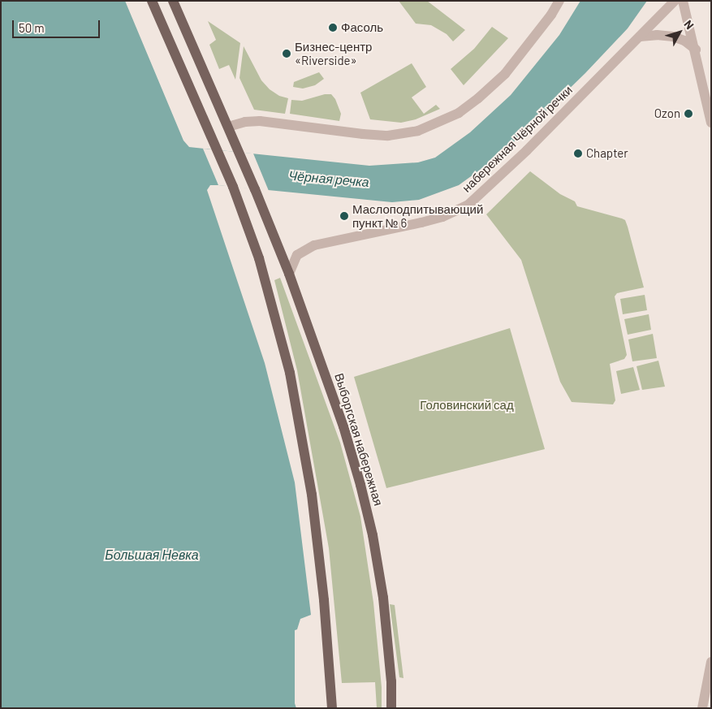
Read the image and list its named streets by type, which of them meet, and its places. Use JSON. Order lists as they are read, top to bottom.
{
  "streets": {
    "main road": ["Выборгская набережная"],
    "street": ["набережная Чёрной речки"]
  },
  "crossings": [
    ["набережная Чёрной речки", "Выборгская набережная"]
  ],
  "water": ["Чёрная речка", "Большая Невка"],
  "parks": ["Головинский сад"],
  "places": [
    "Фасоль",
    "Бизнес-центр «Riverside»",
    "Ozon",
    "Chapter",
    "Маслоподпитывающий пункт № 6"
  ],
  "scale_bar": "50 m",
  "north": "top right"
}
